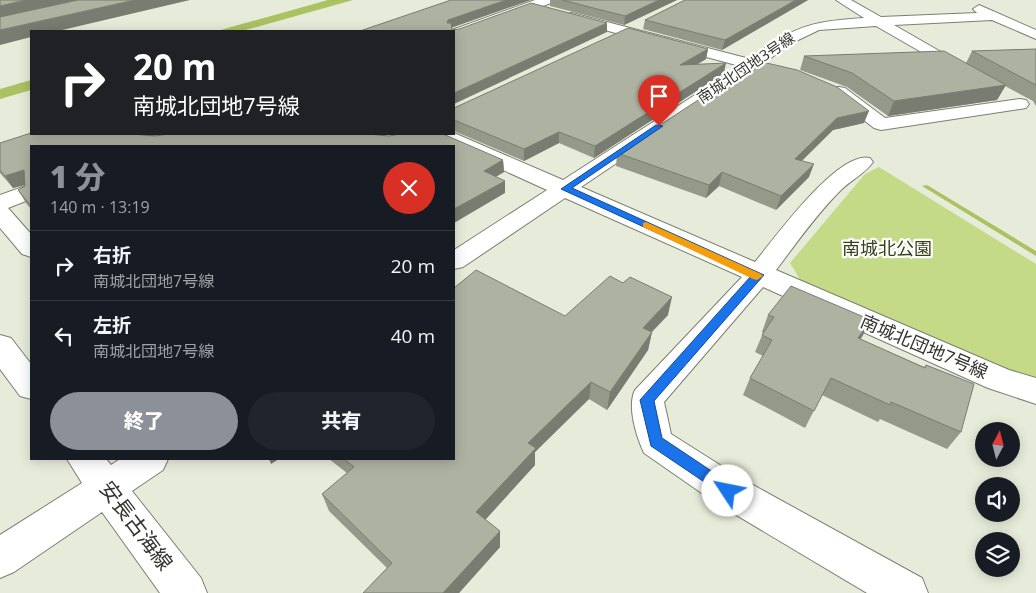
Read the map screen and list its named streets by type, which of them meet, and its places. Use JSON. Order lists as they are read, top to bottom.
{
  "streets": {
    "street": ["南城北団地3号線", "南城北団地7号線", "安長古海線"]
  },
  "crossings": [
    ["南城北団地3号線", "南城北団地7号線"]
  ],
  "parks": ["南城北公園"],
  "north": "top",
  "page": {
    "turn": ["20 m", "南城北団地7号線"],
    "heading": ["1 分", "140 m · 13:19"],
    "list": [
      {
        "name": "右折",
        "note": "南城北団地7号線",
        "value": "20 m"
      },
      {
        "name": "左折",
        "note": "南城北団地7号線",
        "value": "40 m"
      }
    ],
    "buttons": ["終了", "共有"]
  }
}
